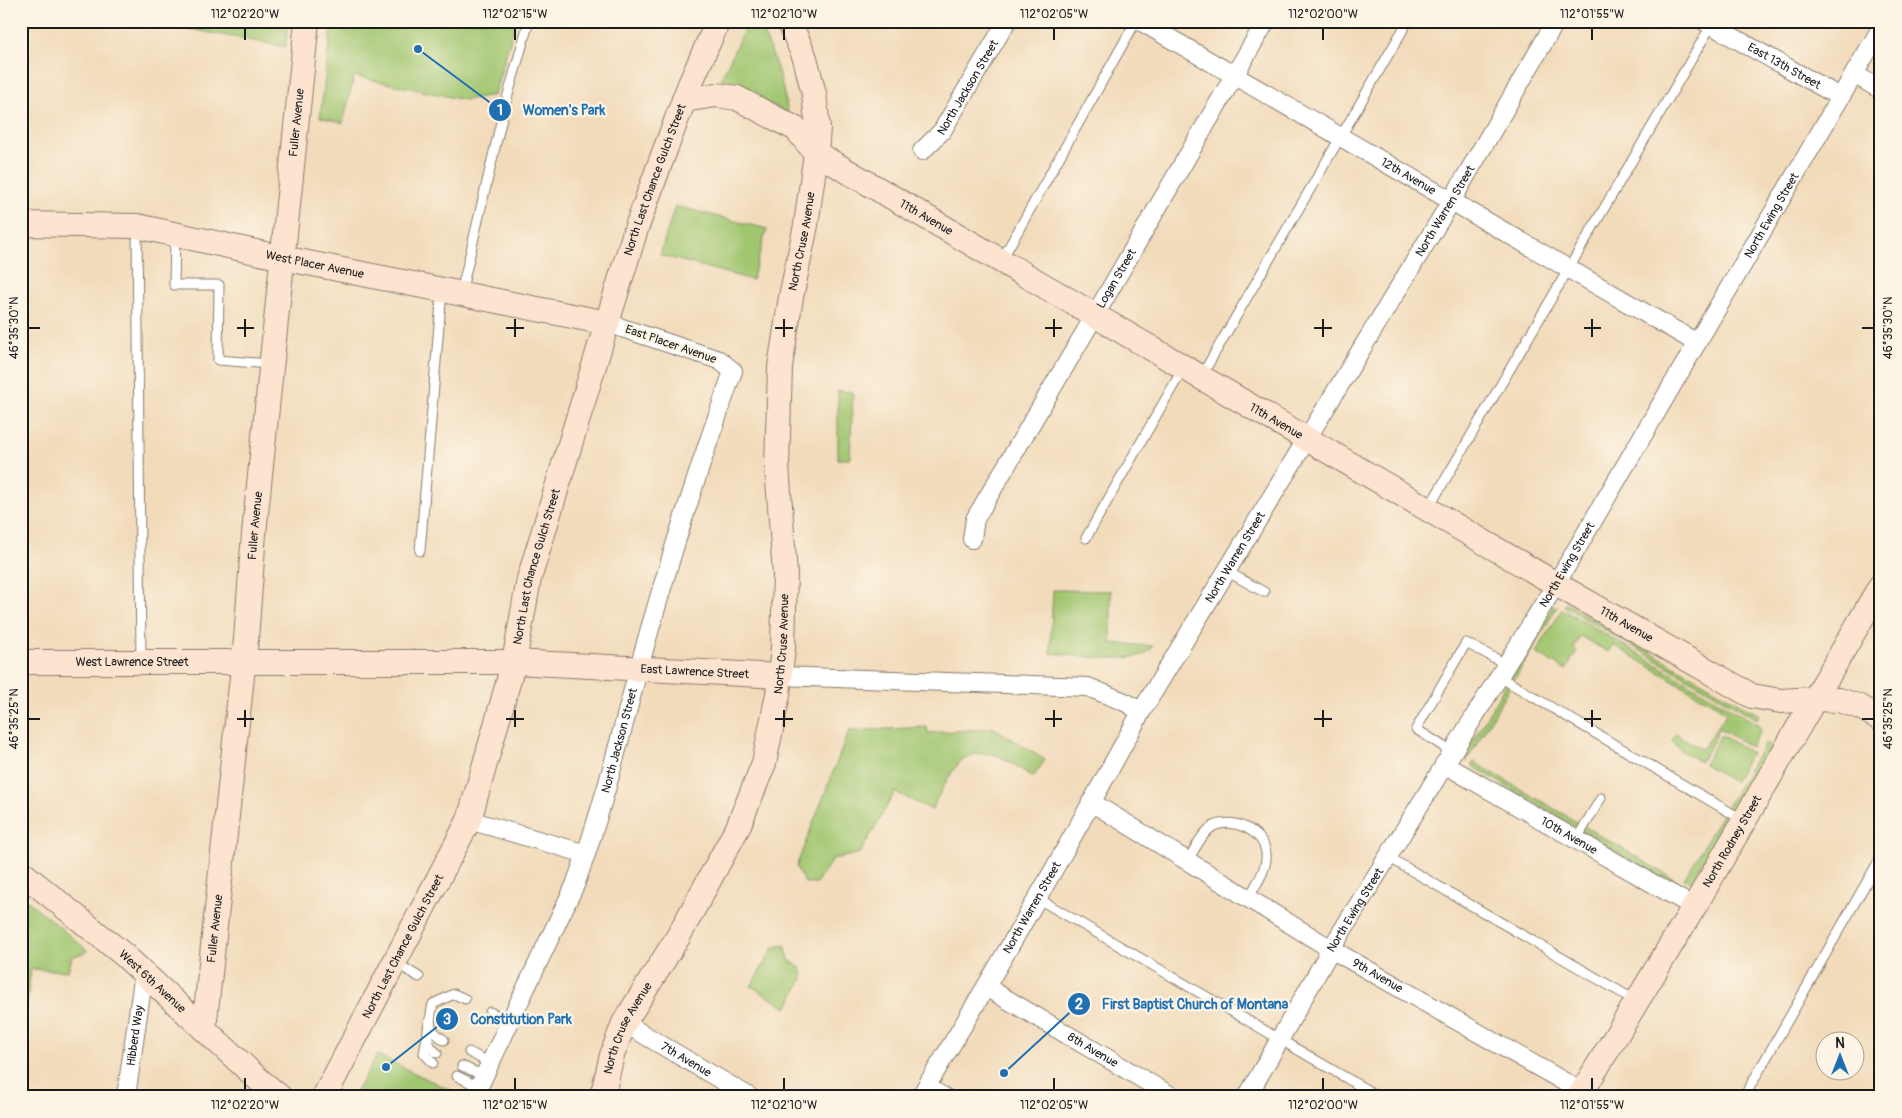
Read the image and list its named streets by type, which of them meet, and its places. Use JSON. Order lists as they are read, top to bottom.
{
  "streets": {
    "street": [
      "East 13th Street",
      "North Jackson Street",
      "Fuller Avenue",
      "12th Avenue",
      "North Last Chance Gulch Street",
      "North Warren Street",
      "North Ewing Street",
      "11th Avenue",
      "North Cruse Avenue",
      "West Placer Avenue",
      "Logan Street",
      "East Placer Avenue",
      "West Lawrence Street",
      "East Lawrence Street",
      "10th Avenue",
      "North Rodney Street",
      "9th Avenue",
      "West 6th Avenue",
      "Hibberd Way",
      "8th Avenue",
      "7th Avenue"
    ]
  },
  "crossings": [
    ["East 13th Street", "North Ewing Street"],
    ["North Jackson Street", "East Placer Avenue"],
    ["North Jackson Street", "East Lawrence Street"],
    ["Fuller Avenue", "West Placer Avenue"],
    ["Fuller Avenue", "West Lawrence Street"],
    ["Fuller Avenue", "East Lawrence Street"],
    ["Fuller Avenue", "West 6th Avenue"],
    ["12th Avenue", "North Warren Street"],
    ["12th Avenue", "North Ewing Street"],
    ["12th Avenue", "Logan Street"],
    ["North Last Chance Gulch Street", "11th Avenue"],
    ["North Last Chance Gulch Street", "West Placer Avenue"],
    ["North Last Chance Gulch Street", "East Placer Avenue"],
    ["North Last Chance Gulch Street", "East Lawrence Street"],
    ["North Warren Street", "11th Avenue"],
    ["North Warren Street", "East Lawrence Street"],
    ["North Warren Street", "9th Avenue"],
    ["North Warren Street", "8th Avenue"],
    ["North Ewing Street", "11th Avenue"],
    ["North Ewing Street", "10th Avenue"],
    ["North Ewing Street", "9th Avenue"],
    ["11th Avenue", "North Cruse Avenue"],
    ["11th Avenue", "Logan Street"],
    ["11th Avenue", "North Rodney Street"],
    ["North Cruse Avenue", "East Lawrence Street"],
    ["North Cruse Avenue", "7th Avenue"],
    ["West Placer Avenue", "East Placer Avenue"],
    ["West Lawrence Street", "East Lawrence Street"],
    ["10th Avenue", "North Rodney Street"],
    ["North Rodney Street", "9th Avenue"],
    ["West 6th Avenue", "Hibberd Way"]
  ],
  "places": ["Women's Park", "Constitution Park", "First Baptist Church of Montana"],
  "north": "top",
  "coordinates": [
    "112°02'20\"W",
    "112°02'15\"W",
    "112°02'10\"W",
    "112°02'05\"W",
    "112°02'00\"W",
    "112°01'55\"W",
    "46°35'30\"N",
    "46°35'25\"N"
  ]
}
